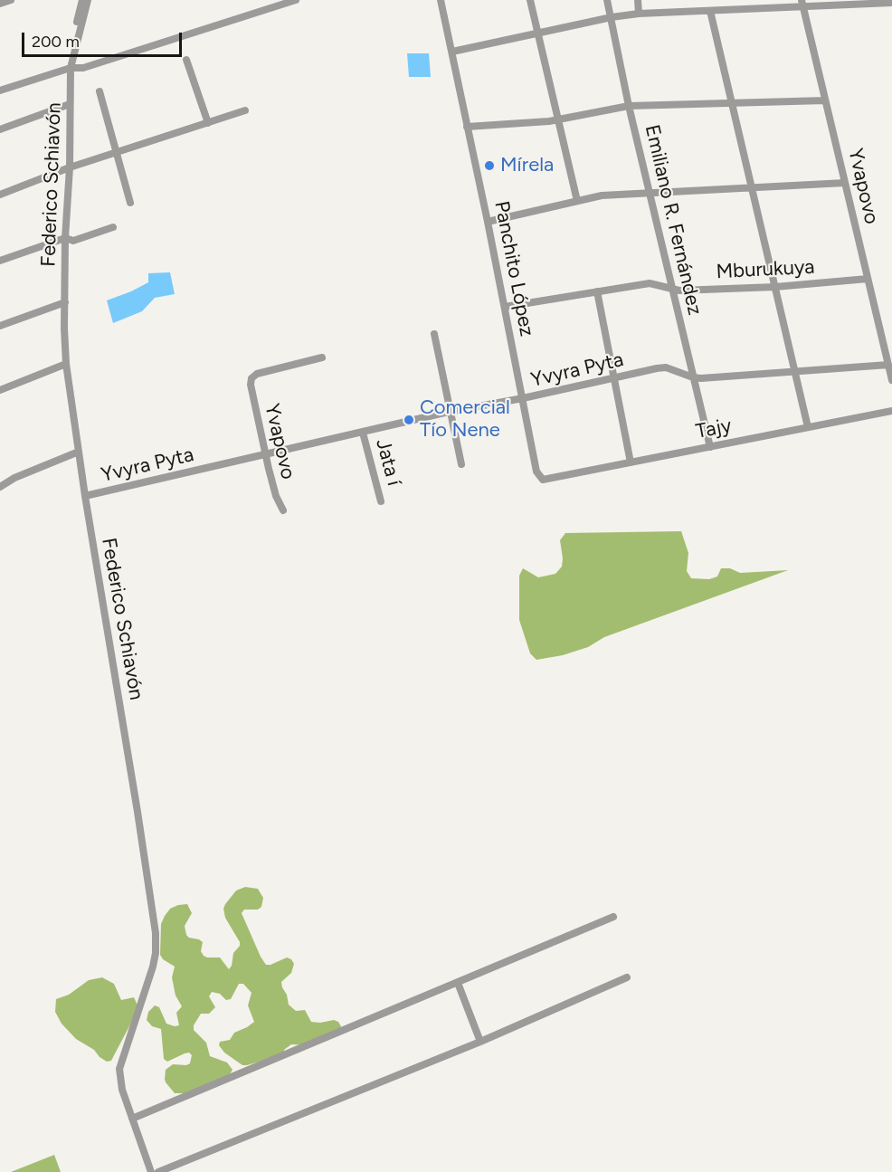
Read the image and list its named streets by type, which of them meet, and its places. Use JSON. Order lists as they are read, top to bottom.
{
  "streets": {
    "street": [
      "Federico Schiavón",
      "Yvapovo",
      "Emiliano R. Fernández",
      "Panchito López",
      "Mburukuya",
      "Yvyra Pyta",
      "Tajy",
      "Jata í"
    ]
  },
  "crossings": [
    ["Federico Schiavón", "Yvyra Pyta"],
    ["Yvapovo", "Mburukuya"],
    ["Yvapovo", "Yvyra Pyta"],
    ["Emiliano R. Fernández", "Mburukuya"],
    ["Emiliano R. Fernández", "Yvyra Pyta"],
    ["Emiliano R. Fernández", "Tajy"],
    ["Panchito López", "Mburukuya"],
    ["Panchito López", "Yvyra Pyta"],
    ["Panchito López", "Tajy"],
    ["Yvyra Pyta", "Jata í"]
  ],
  "places": ["Mírela", "Comercial Tío Nene"],
  "scale_bar": "200 m"
}
